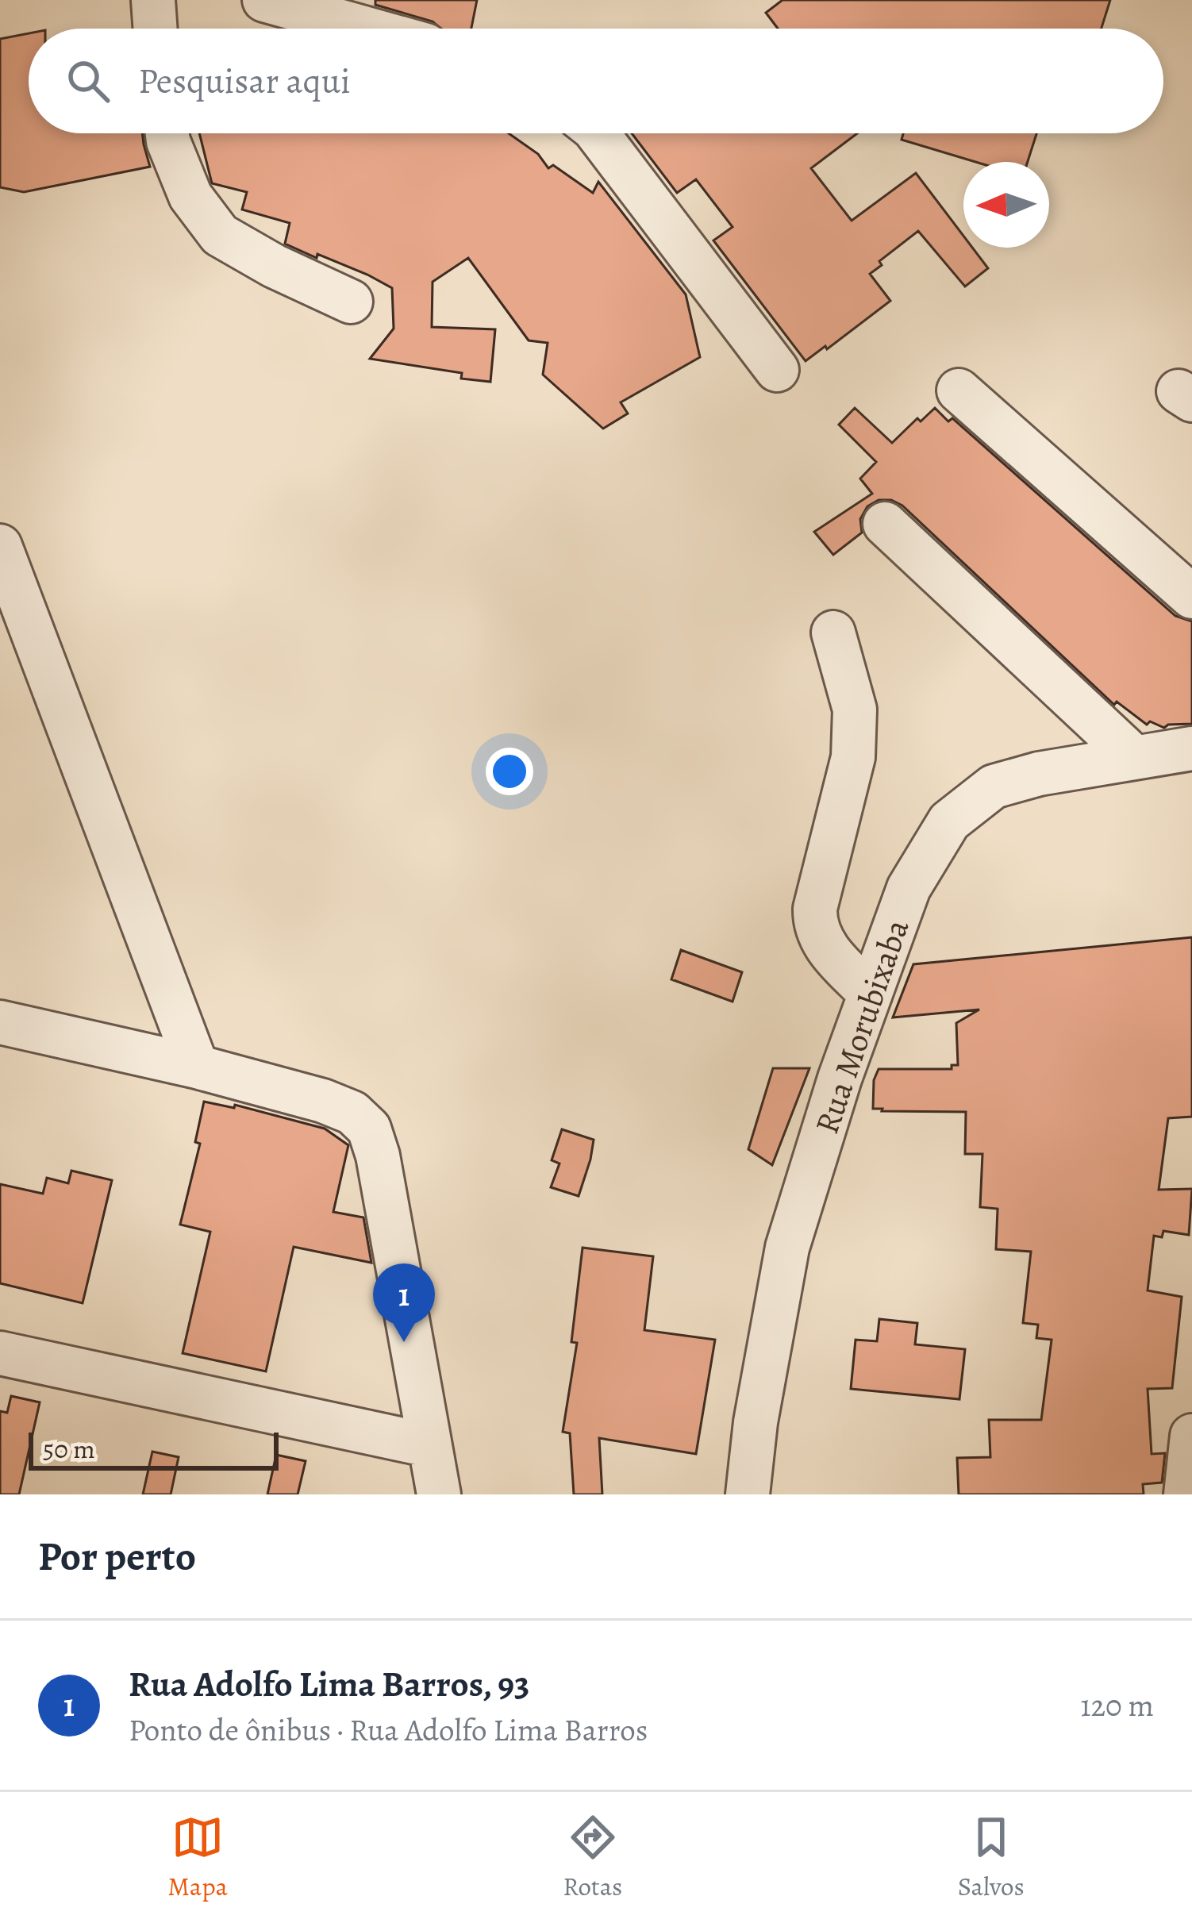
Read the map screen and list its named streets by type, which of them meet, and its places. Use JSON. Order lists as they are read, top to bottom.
{
  "streets": {
    "street": ["Rua Morubixaba"]
  },
  "scale_bar": "50 m",
  "north": "left",
  "page": {
    "search": "Pesquisar aqui",
    "pins": "1",
    "scale": "50 m",
    "heading": "Por perto",
    "list": [
      {
        "mark": "1",
        "name": "Rua Adolfo Lima Barros, 93",
        "note": "Ponto de ônibus · Rua Adolfo Lima Barros",
        "value": "120 m"
      }
    ],
    "nav": ["Mapa", "Rotas", "Salvos"]
  }
}
